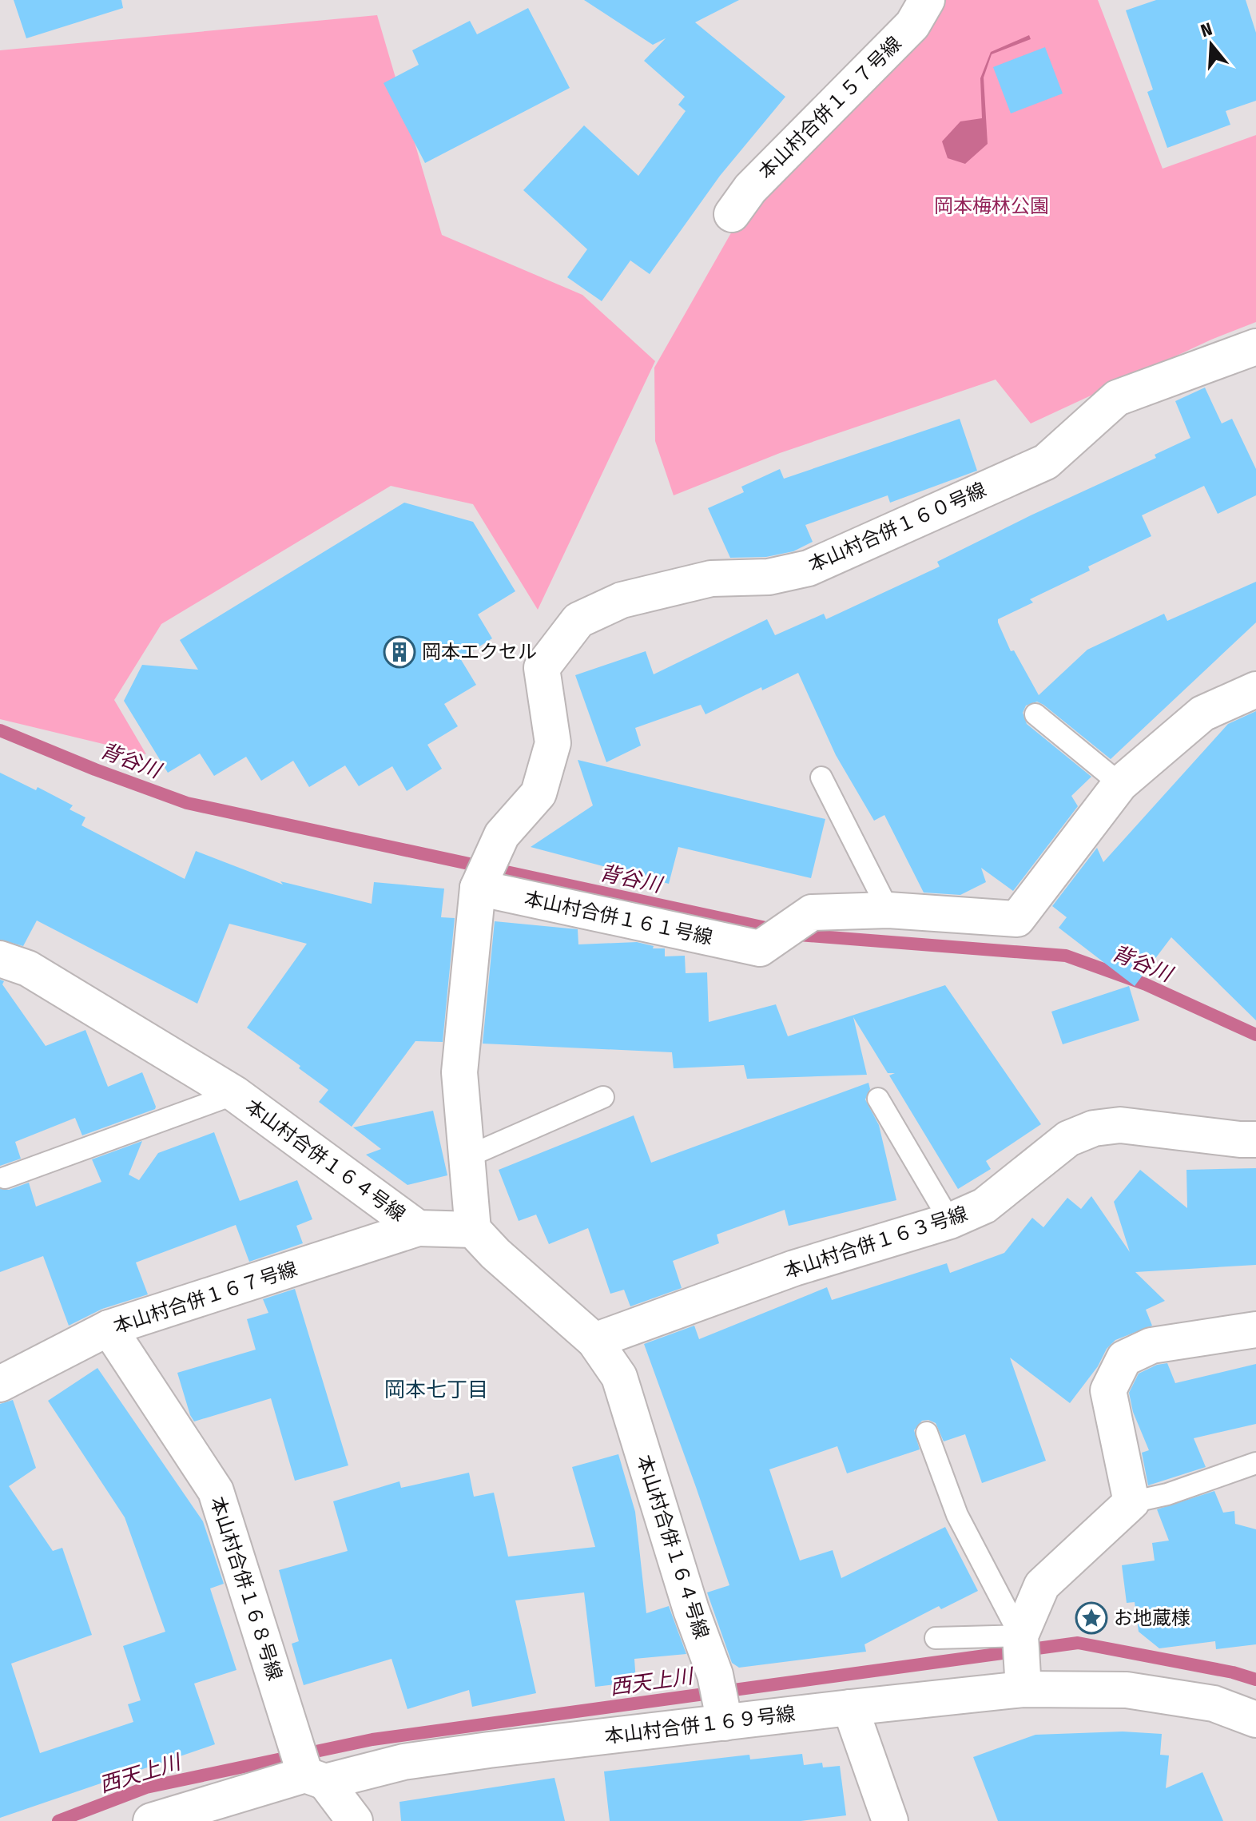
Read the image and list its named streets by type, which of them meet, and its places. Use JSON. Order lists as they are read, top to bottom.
{
  "streets": {
    "street": [
      "本山村合併１５７号線",
      "本山村合併１６０号線",
      "本山村合併１６１号線",
      "本山村合併１６４号線",
      "本山村合併１６３号線",
      "本山村合併１６７号線",
      "本山村合併１６８号線",
      "本山村合併１６９号線"
    ]
  },
  "crossings": [
    ["本山村合併１６０号線", "本山村合併１６１号線"],
    ["本山村合併１６０号線", "本山村合併１６４号線"],
    ["本山村合併１６４号線", "本山村合併１６３号線"],
    ["本山村合併１６４号線", "本山村合併１６７号線"],
    ["本山村合併１６４号線", "本山村合併１６９号線"],
    ["本山村合併１６７号線", "本山村合併１６８号線"],
    ["本山村合併１６８号線", "本山村合併１６９号線"]
  ],
  "districts": ["岡本七丁目"],
  "water": ["背谷川", "西天上川"],
  "parks": ["岡本梅林公園"],
  "places": {
    "building": ["岡本エクセル"],
    "place": ["お地蔵様"]
  },
  "north": "top"
}
